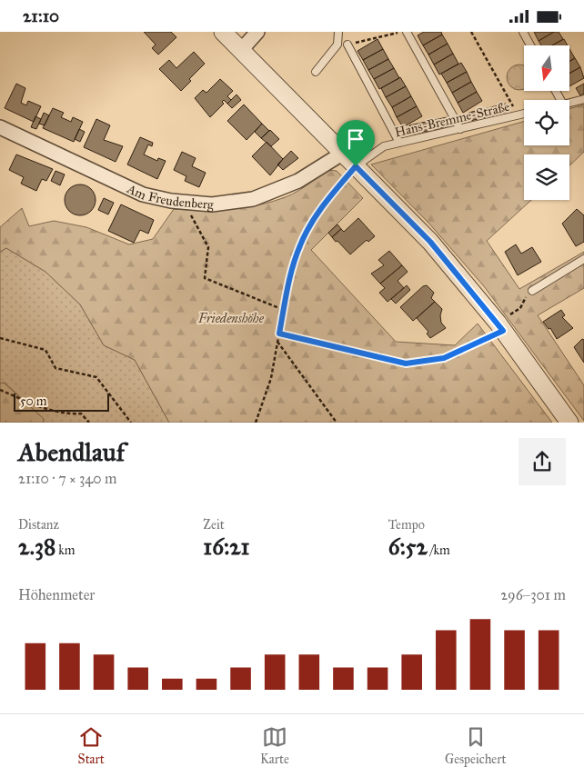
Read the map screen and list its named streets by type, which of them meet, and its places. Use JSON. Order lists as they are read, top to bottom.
{
  "streets": {
    "street": ["Am Freudenberg"],
    "lane": ["Hans-Bremme-Straße"]
  },
  "parks": ["Friedenshöhe"],
  "scale_bar": "50 m",
  "north": "bottom",
  "page": {
    "status": "21:10",
    "scale": "50 m",
    "heading": ["Abendlauf", "21:10 · 7 × 340 m"],
    "stats": [
      ["Distanz", "2.38 km"],
      ["Zeit", "16:21"],
      ["Tempo", "6:52 /km"]
    ],
    "chart": ["Höhenmeter", "296–301 m"],
    "tabs": ["Start", "Karte", "Gespeichert"]
  }
}
